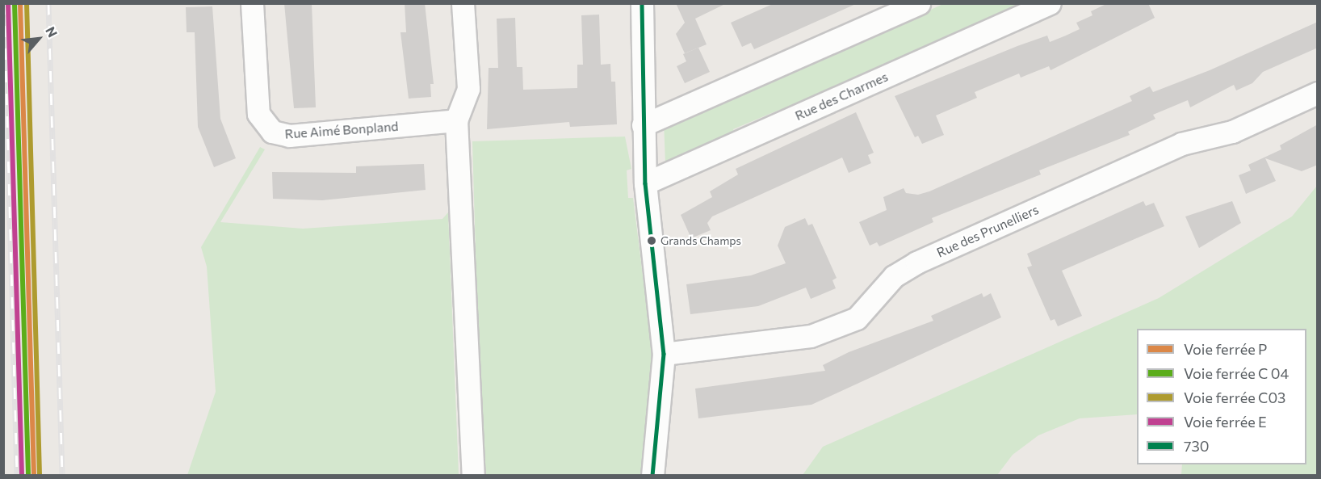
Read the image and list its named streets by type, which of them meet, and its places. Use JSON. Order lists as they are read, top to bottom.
{
  "streets": {
    "street": ["Rue des Charmes", "Rue Aimé Bonpland", "Rue des Prunelliers"]
  },
  "places": ["Grands Champs"],
  "lines": [
    "rail line P",
    "rail line C03",
    "rail line E",
    "transit line 730"
  ],
  "legend": [
    "Voie ferrée P",
    "Voie ferrée C 04",
    "Voie ferrée C03",
    "Voie ferrée E",
    "730"
  ],
  "north": "top right"
}
